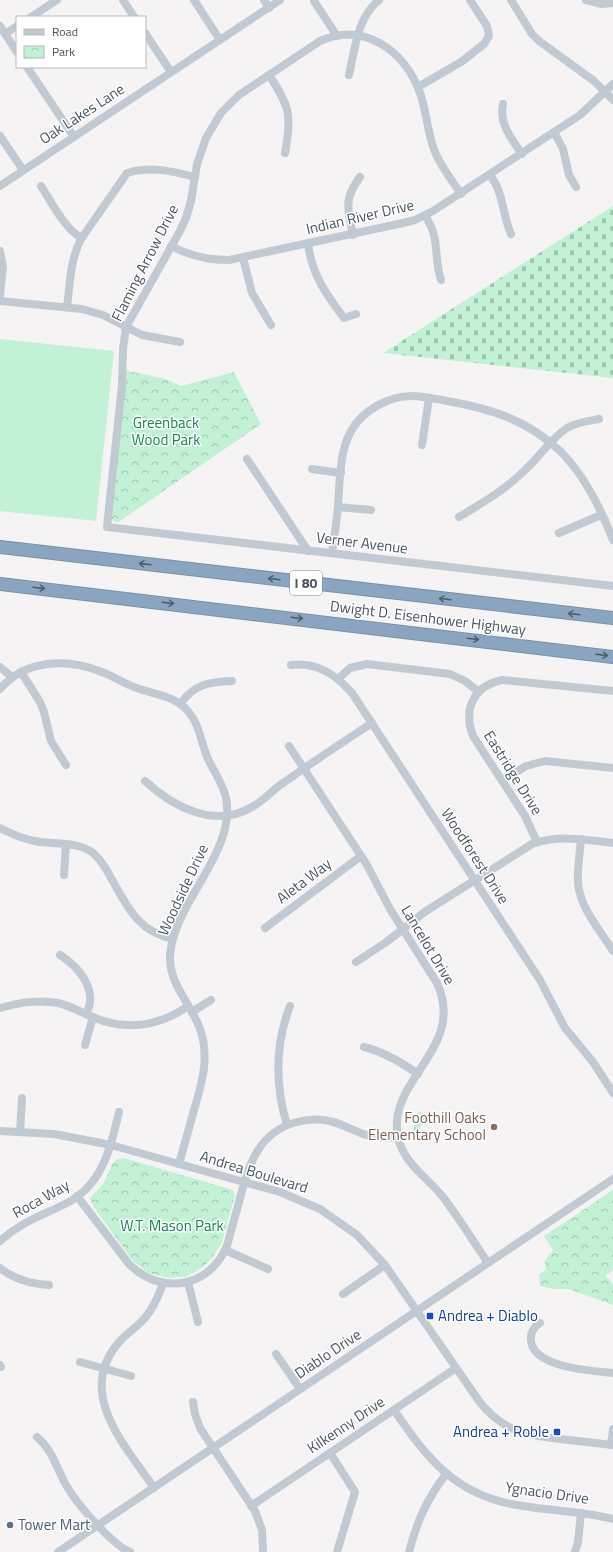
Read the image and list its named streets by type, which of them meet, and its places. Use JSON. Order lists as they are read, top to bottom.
{
  "streets": {
    "highway": ["I 80", "Dwight D. Eisenhower Highway"],
    "street": [
      "Oak Lakes Lane",
      "Indian River Drive",
      "Flaming Arrow Drive",
      "Verner Avenue",
      "Eastridge Drive",
      "Woodforest Drive",
      "Aleta Way",
      "Woodside Drive",
      "Lancelot Drive",
      "Andrea Boulevard",
      "Roca Way",
      "Diablo Drive",
      "Kilkenny Drive",
      "Ygnacio Drive"
    ]
  },
  "crossings": [
    ["Indian River Drive", "Flaming Arrow Drive"],
    ["Flaming Arrow Drive", "Verner Avenue"],
    ["Aleta Way", "Lancelot Drive"],
    ["Woodside Drive", "Andrea Boulevard"],
    ["Lancelot Drive", "Diablo Drive"],
    ["Andrea Boulevard", "Roca Way"],
    ["Andrea Boulevard", "Diablo Drive"],
    ["Andrea Boulevard", "Kilkenny Drive"],
    ["Kilkenny Drive", "Ygnacio Drive"]
  ],
  "parks": ["Greenback Wood Park", "W.T. Mason Park"],
  "places": {
    "other": ["Foothill Oaks Elementary School", "Tower Mart"],
    "transit": ["Andrea + Diablo", "Andrea + Roble"]
  },
  "legend": ["Road", "Park"]
}
